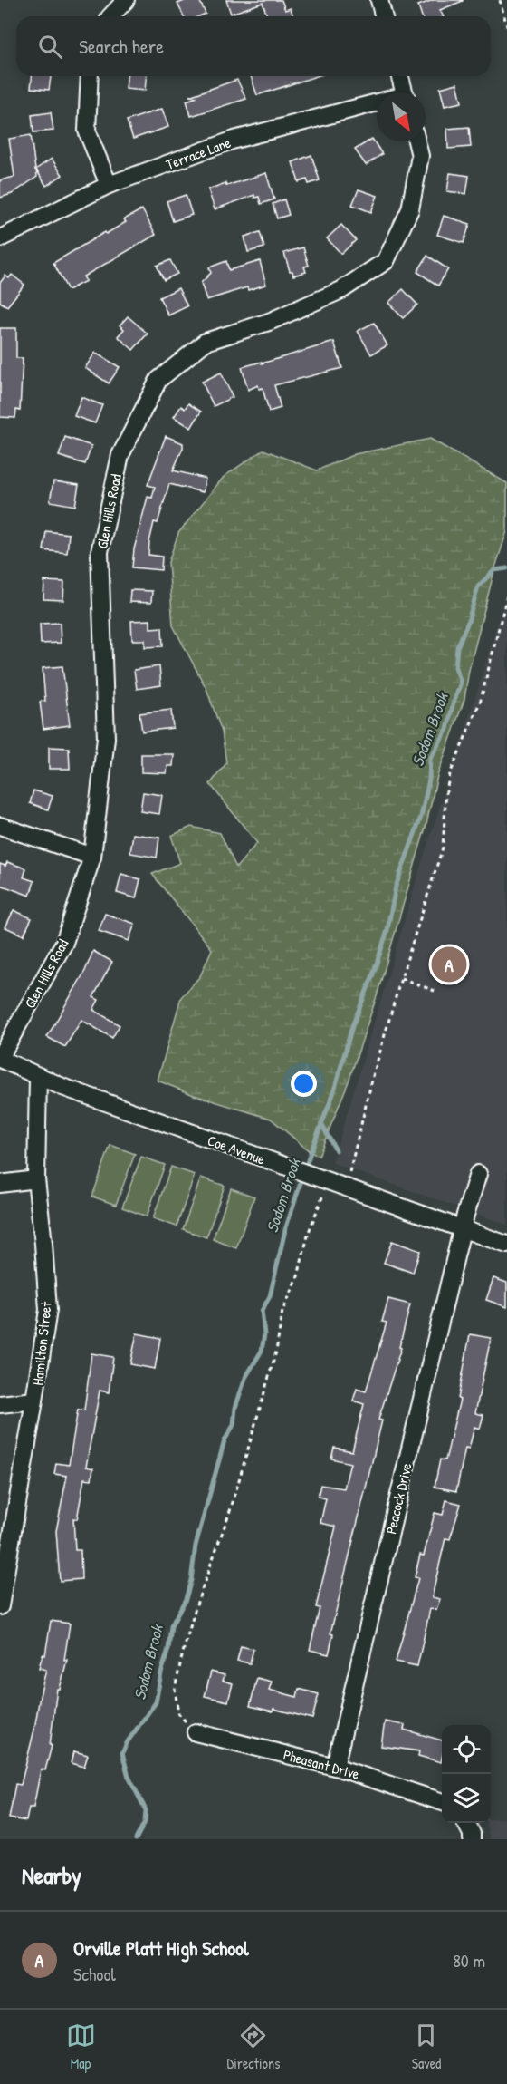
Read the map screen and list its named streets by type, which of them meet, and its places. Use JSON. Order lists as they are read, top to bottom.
{
  "streets": {
    "street": [
      "Terrace Lane",
      "Glen Hills Road",
      "Coe Avenue",
      "Hamilton Street",
      "Peacock Drive",
      "Pheasant Drive"
    ]
  },
  "crossings": [
    ["Glen Hills Road", "Coe Avenue"],
    ["Coe Avenue", "Hamilton Street"],
    ["Coe Avenue", "Peacock Drive"],
    ["Peacock Drive", "Pheasant Drive"]
  ],
  "water": ["Sodom Brook"],
  "north": "bottom right",
  "page": {
    "search": "Search here",
    "pins": "A",
    "heading": "Nearby",
    "list": [
      {
        "mark": "A",
        "name": "Orville Platt High School",
        "note": "School",
        "value": "80 m"
      }
    ],
    "nav": ["Map", "Directions", "Saved"]
  }
}
